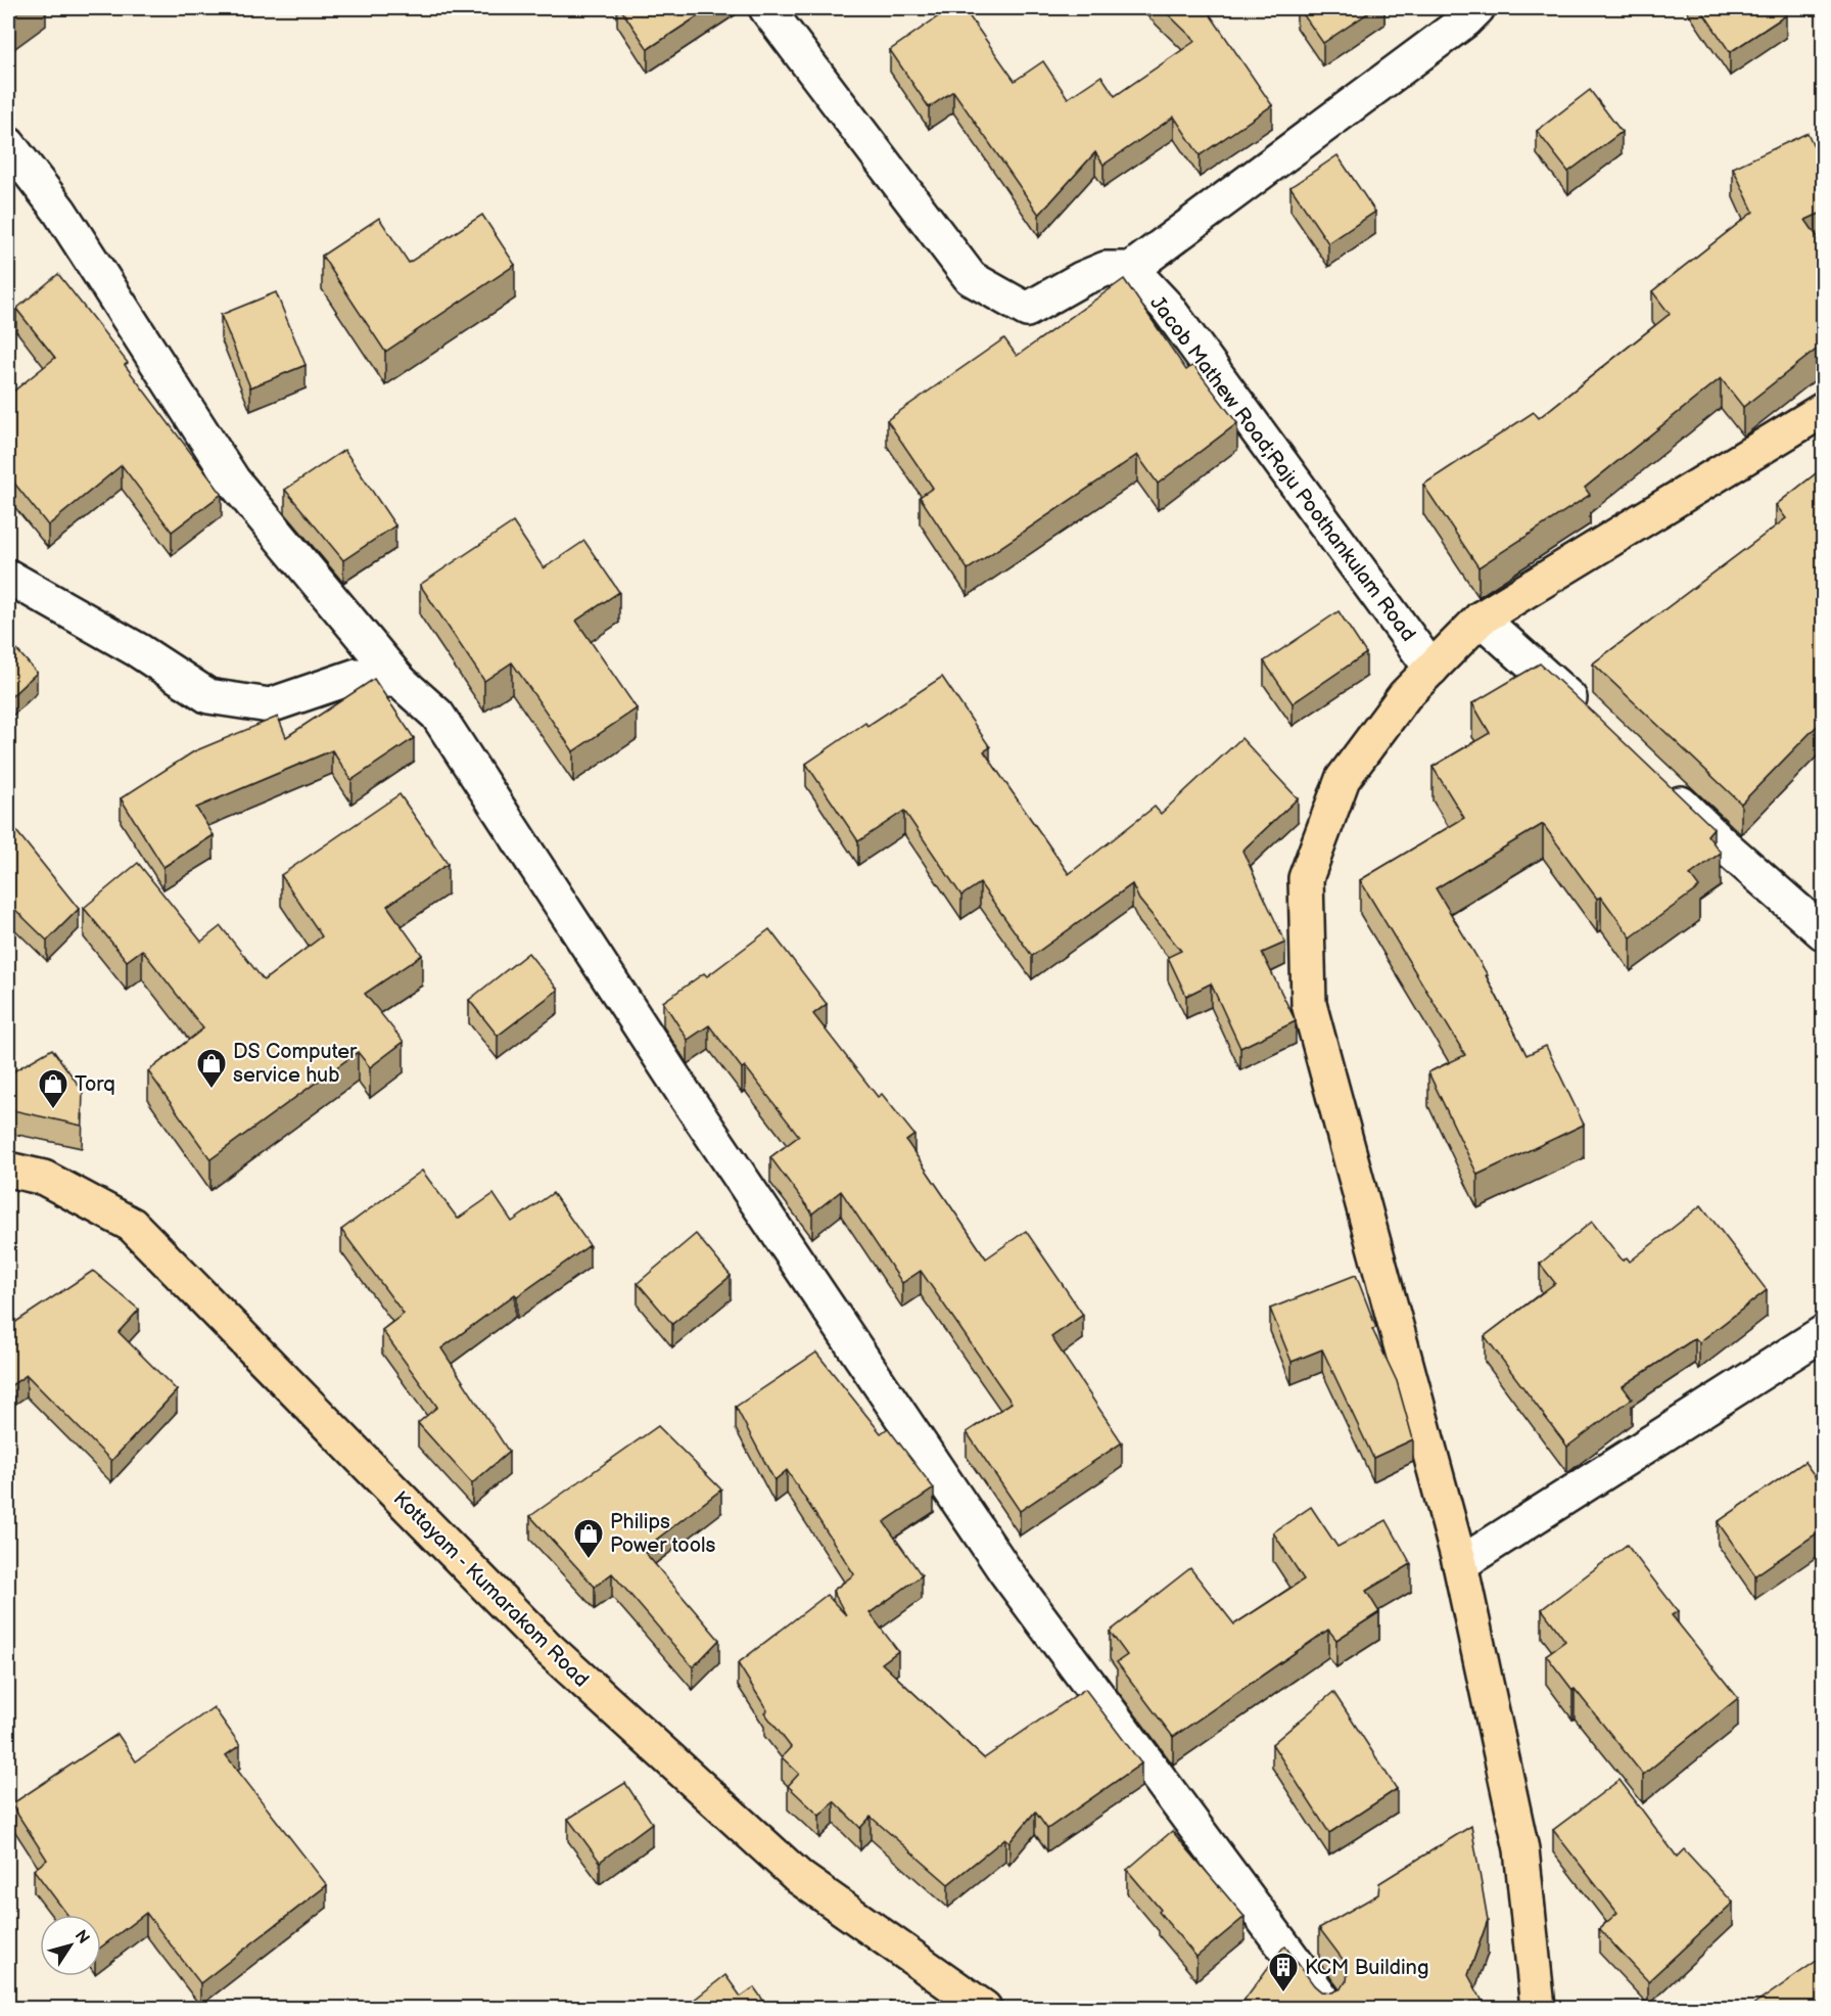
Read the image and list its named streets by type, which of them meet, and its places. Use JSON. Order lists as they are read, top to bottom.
{
  "streets": {
    "main road": ["Kottayam - Kumarakom Road"],
    "street": ["Jacob Mathew Road;Raju Poothankulam Road"]
  },
  "places": {
    "shop": ["DS Computer service hub", "Torq", "Philips Power tools"],
    "building": ["KCM Building"]
  },
  "north": "top right"
}
